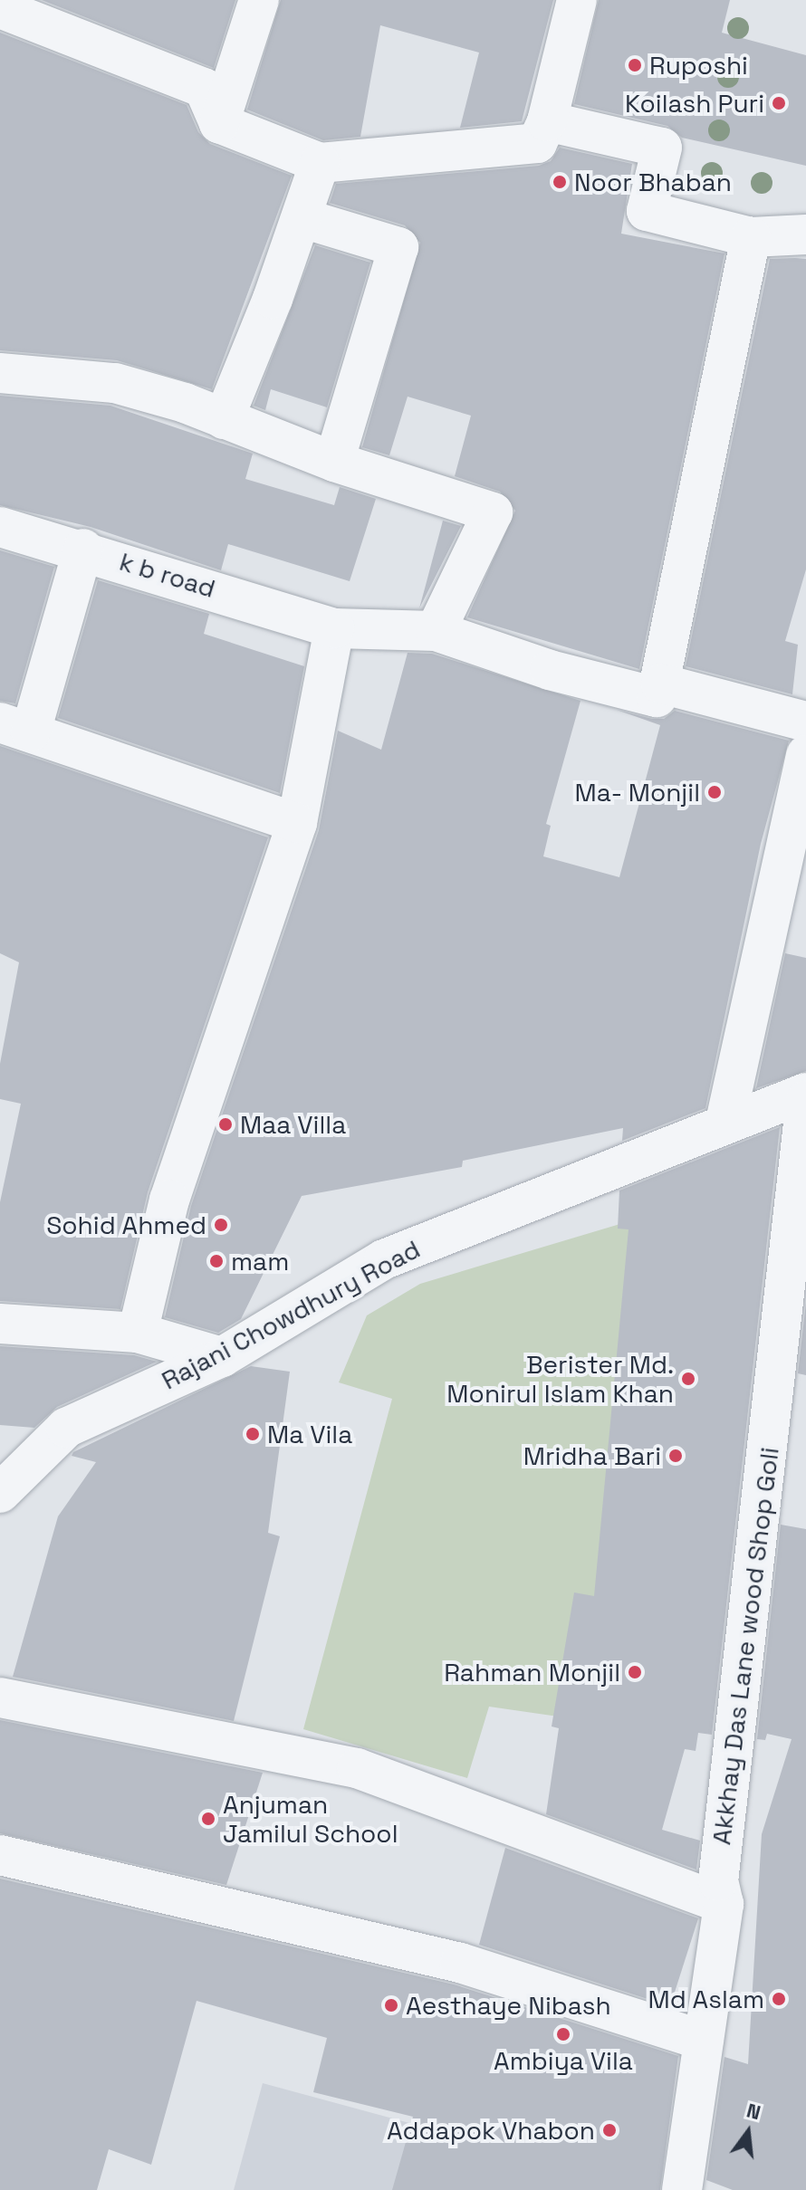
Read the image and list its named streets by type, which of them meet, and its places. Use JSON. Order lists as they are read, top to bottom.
{
  "streets": {
    "street": ["k b road", "Rajani Chowdhury Road", "Akkhay Das Lane wood Shop Goli"]
  },
  "places": [
    "Ruposhi",
    "Koilash Puri",
    "Noor Bhaban",
    "Ma- Monjil",
    "Maa Villa",
    "Sohid Ahmed",
    "mam",
    "Berister Md. Monirul Islam Khan",
    "Ma Vila",
    "Mridha Bari",
    "Rahman Monjil",
    "Anjuman Jamilul School",
    "Md Aslam",
    "Aesthaye Nibash",
    "Ambiya Vila",
    "Addapok Vhabon"
  ],
  "north": "top"
}
